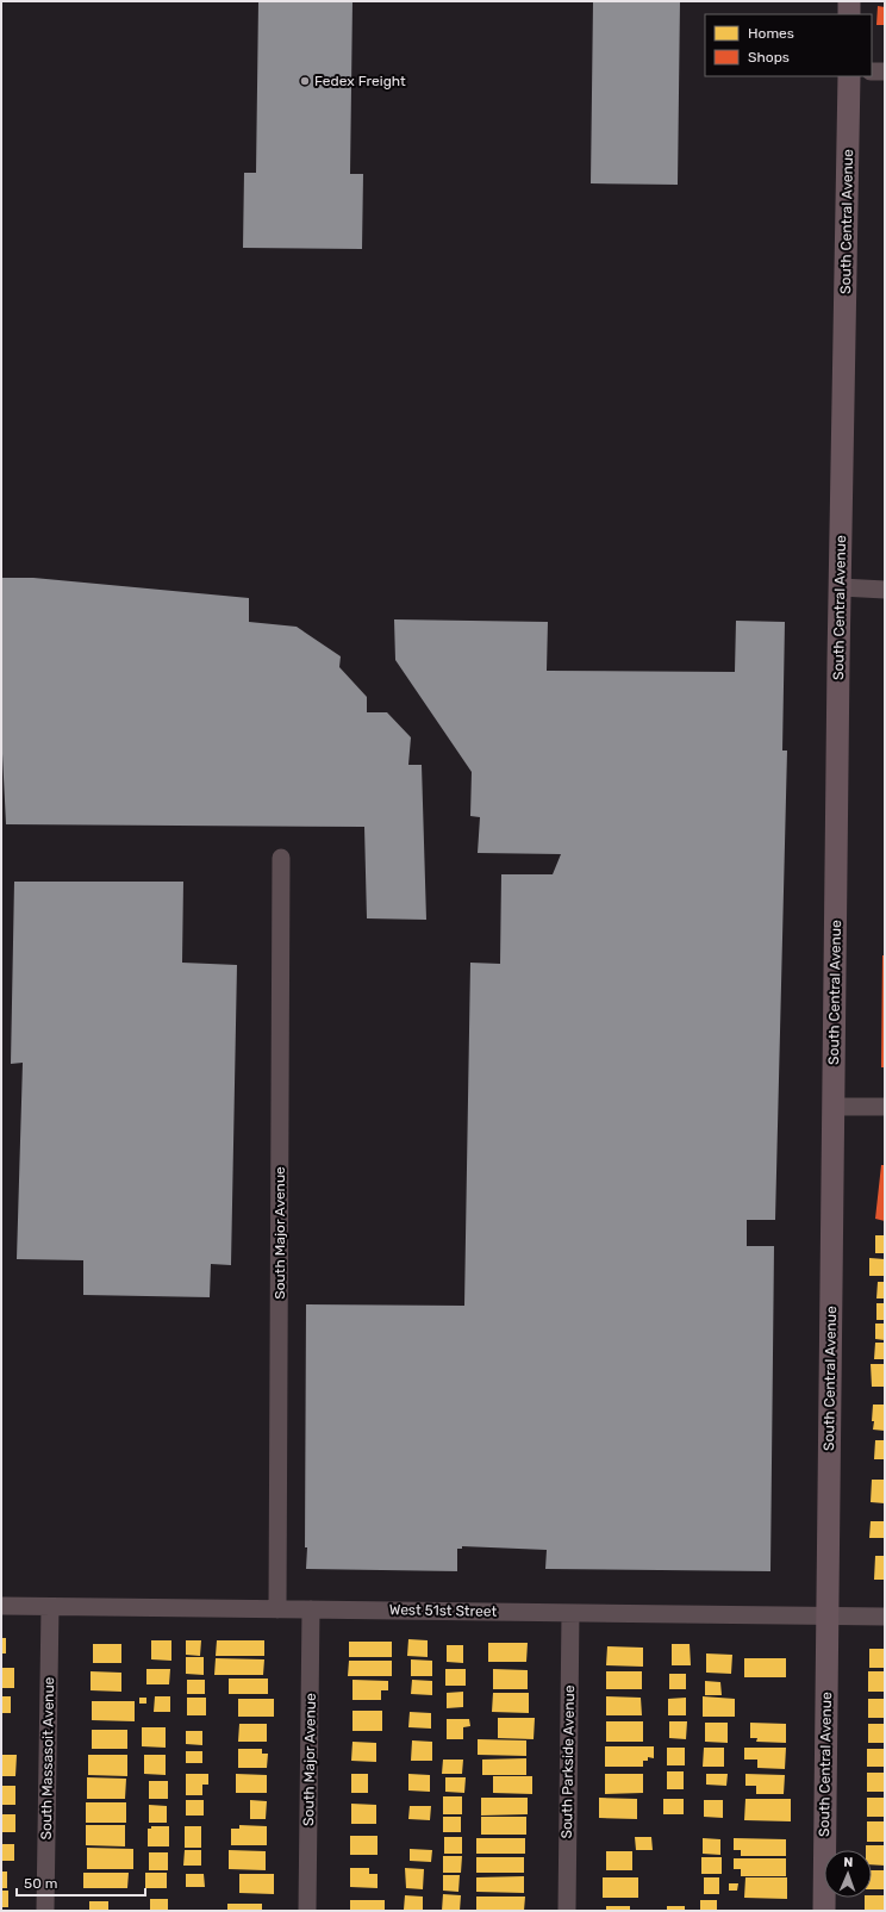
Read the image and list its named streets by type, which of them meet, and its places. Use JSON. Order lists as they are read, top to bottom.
{
  "streets": {
    "main road": ["South Central Avenue"],
    "street": [
      "South Major Avenue",
      "West 51st Street",
      "South Massasoit Avenue",
      "South Parkside Avenue"
    ]
  },
  "crossings": [
    ["South Central Avenue", "West 51st Street"],
    ["South Major Avenue", "West 51st Street"],
    ["West 51st Street", "South Massasoit Avenue"],
    ["West 51st Street", "South Parkside Avenue"]
  ],
  "places": ["Fedex Freight"],
  "legend": ["Homes", "Shops"],
  "scale_bar": "50 m",
  "north": "top"
}
